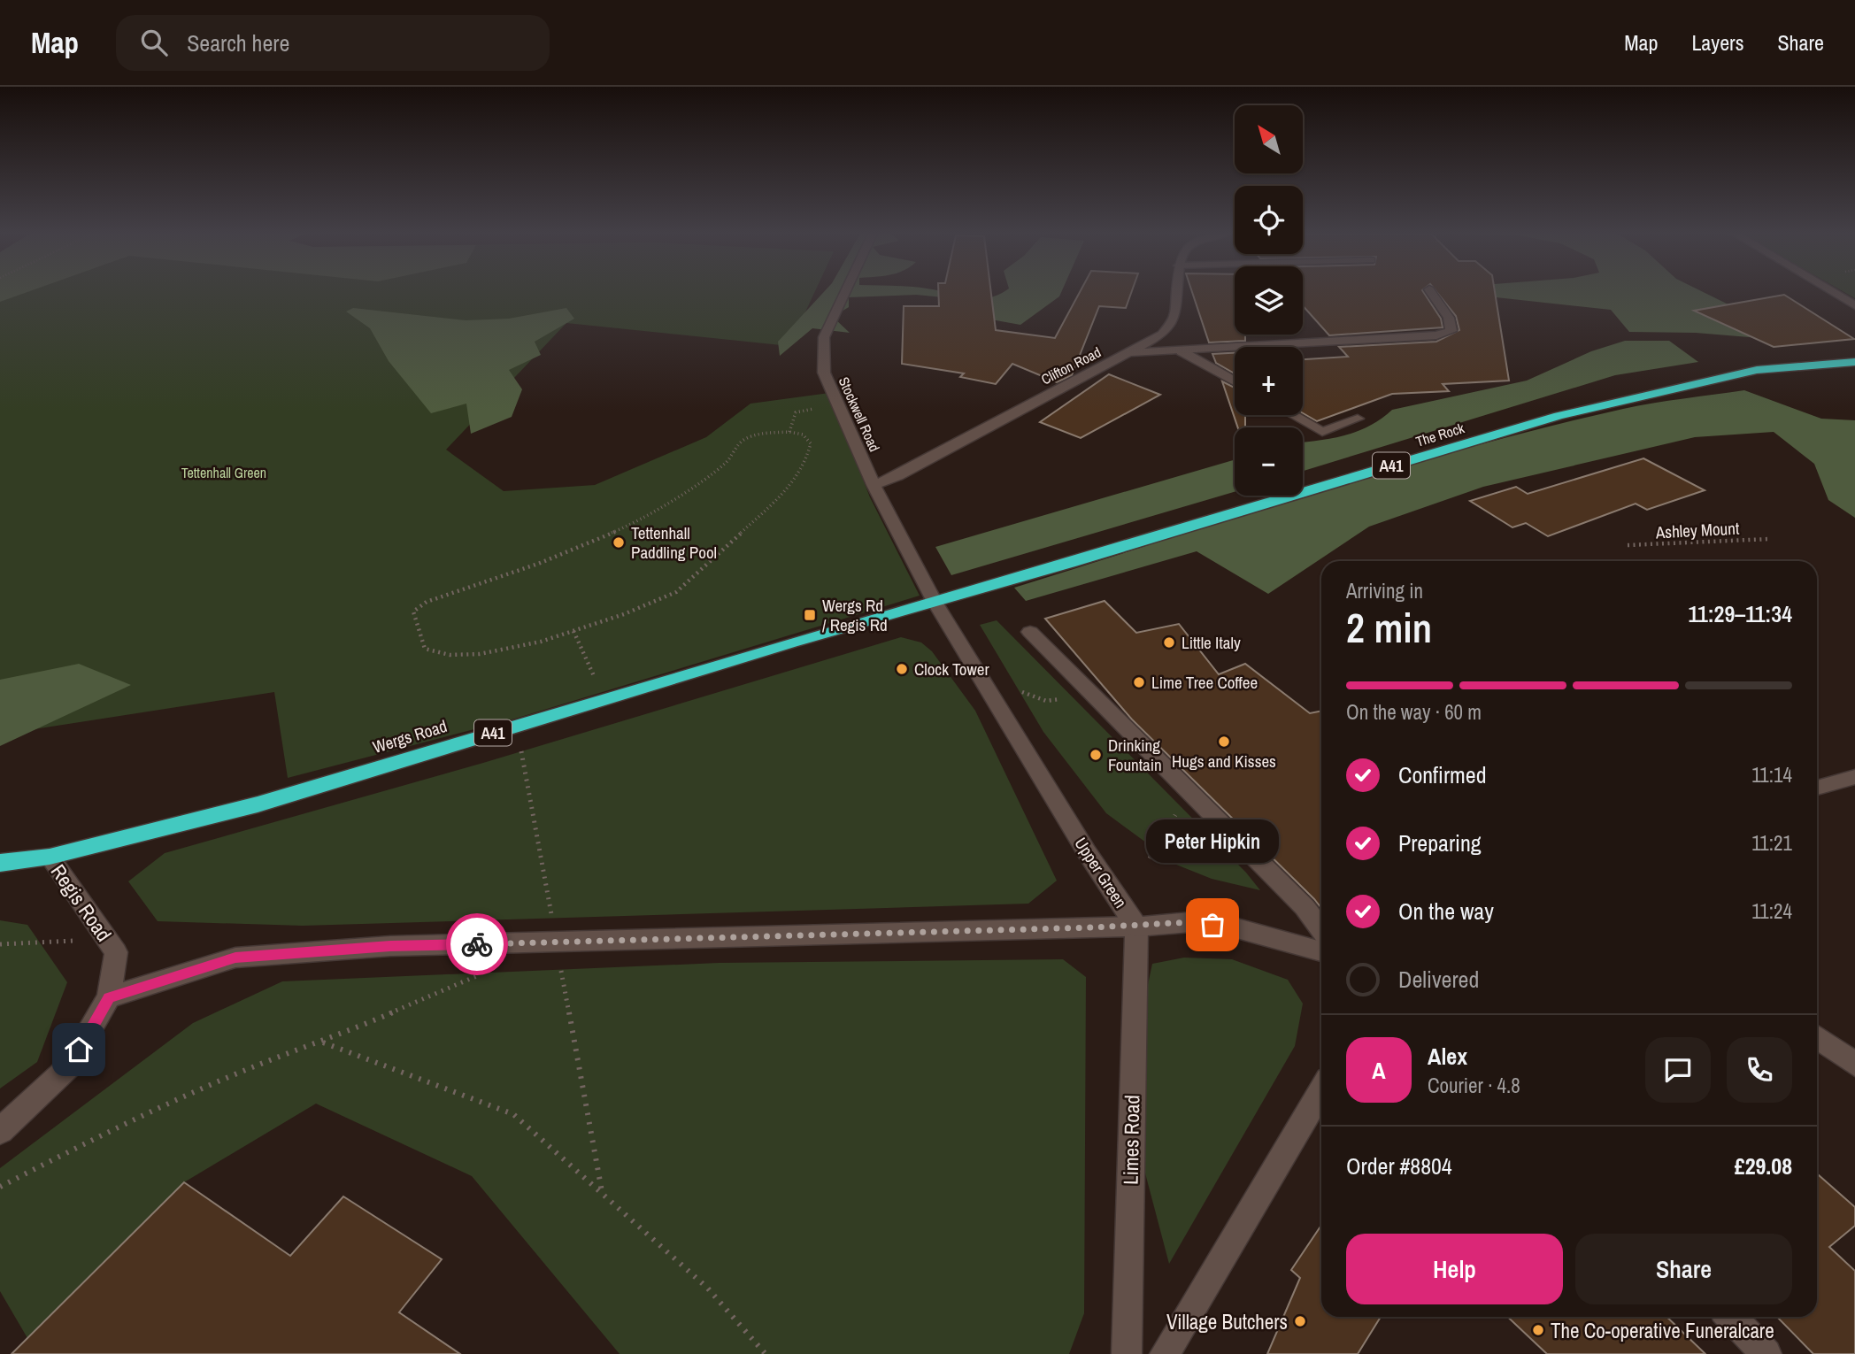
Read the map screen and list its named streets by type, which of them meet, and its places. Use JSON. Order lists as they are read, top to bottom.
{
  "streets": {
    "highway": ["The Rock", "A41", "Wergs Road"],
    "street": [
      "Clifton Road",
      "Stockwell Road",
      "Upper Green",
      "Regis Road",
      "Limes Road"
    ],
    "path": ["Ashley Mount"]
  },
  "crossings": [
    ["Clifton Road", "Stockwell Road"],
    ["Stockwell Road", "The Rock"],
    ["Stockwell Road", "Wergs Road"],
    ["Stockwell Road", "Upper Green"],
    ["The Rock", "Wergs Road"],
    ["The Rock", "Upper Green"],
    ["Wergs Road", "Upper Green"],
    ["Wergs Road", "Regis Road"],
    ["Upper Green", "Regis Road"],
    ["Upper Green", "Limes Road"]
  ],
  "parks": ["Tettenhall Green"],
  "places": {
    "other": [
      "Tettenhall Paddling Pool",
      "Little Italy",
      "Clock Tower",
      "Lime Tree Coffee",
      "Hugs and Kisses",
      "Drinking Fountain",
      "Peter Hipkin",
      "Village Butchers",
      "The Co-operative Funeralcare"
    ],
    "transit": ["Wergs Rd / Regis Rd"]
  },
  "north": "top left",
  "page": {
    "header": "Map",
    "search": "Search here",
    "nav": ["Map", "Layers", "Share"],
    "map_buttons": ["+", "−"],
    "heading": ["2 min", "Arriving in", "11:29–11:34"],
    "panel": [
      "Alex",
      "Courier · 4.8",
      "Order #8804",
      "£29.08"
    ],
    "bar": "On the way · 60 m",
    "list": [
      ["Confirmed", "11:14"],
      ["Preparing", "11:21"],
      ["On the way", "11:24"],
      "Delivered"
    ],
    "bubble": "Peter Hipkin",
    "round": "A",
    "buttons": ["Help", "Share"]
  }
}
